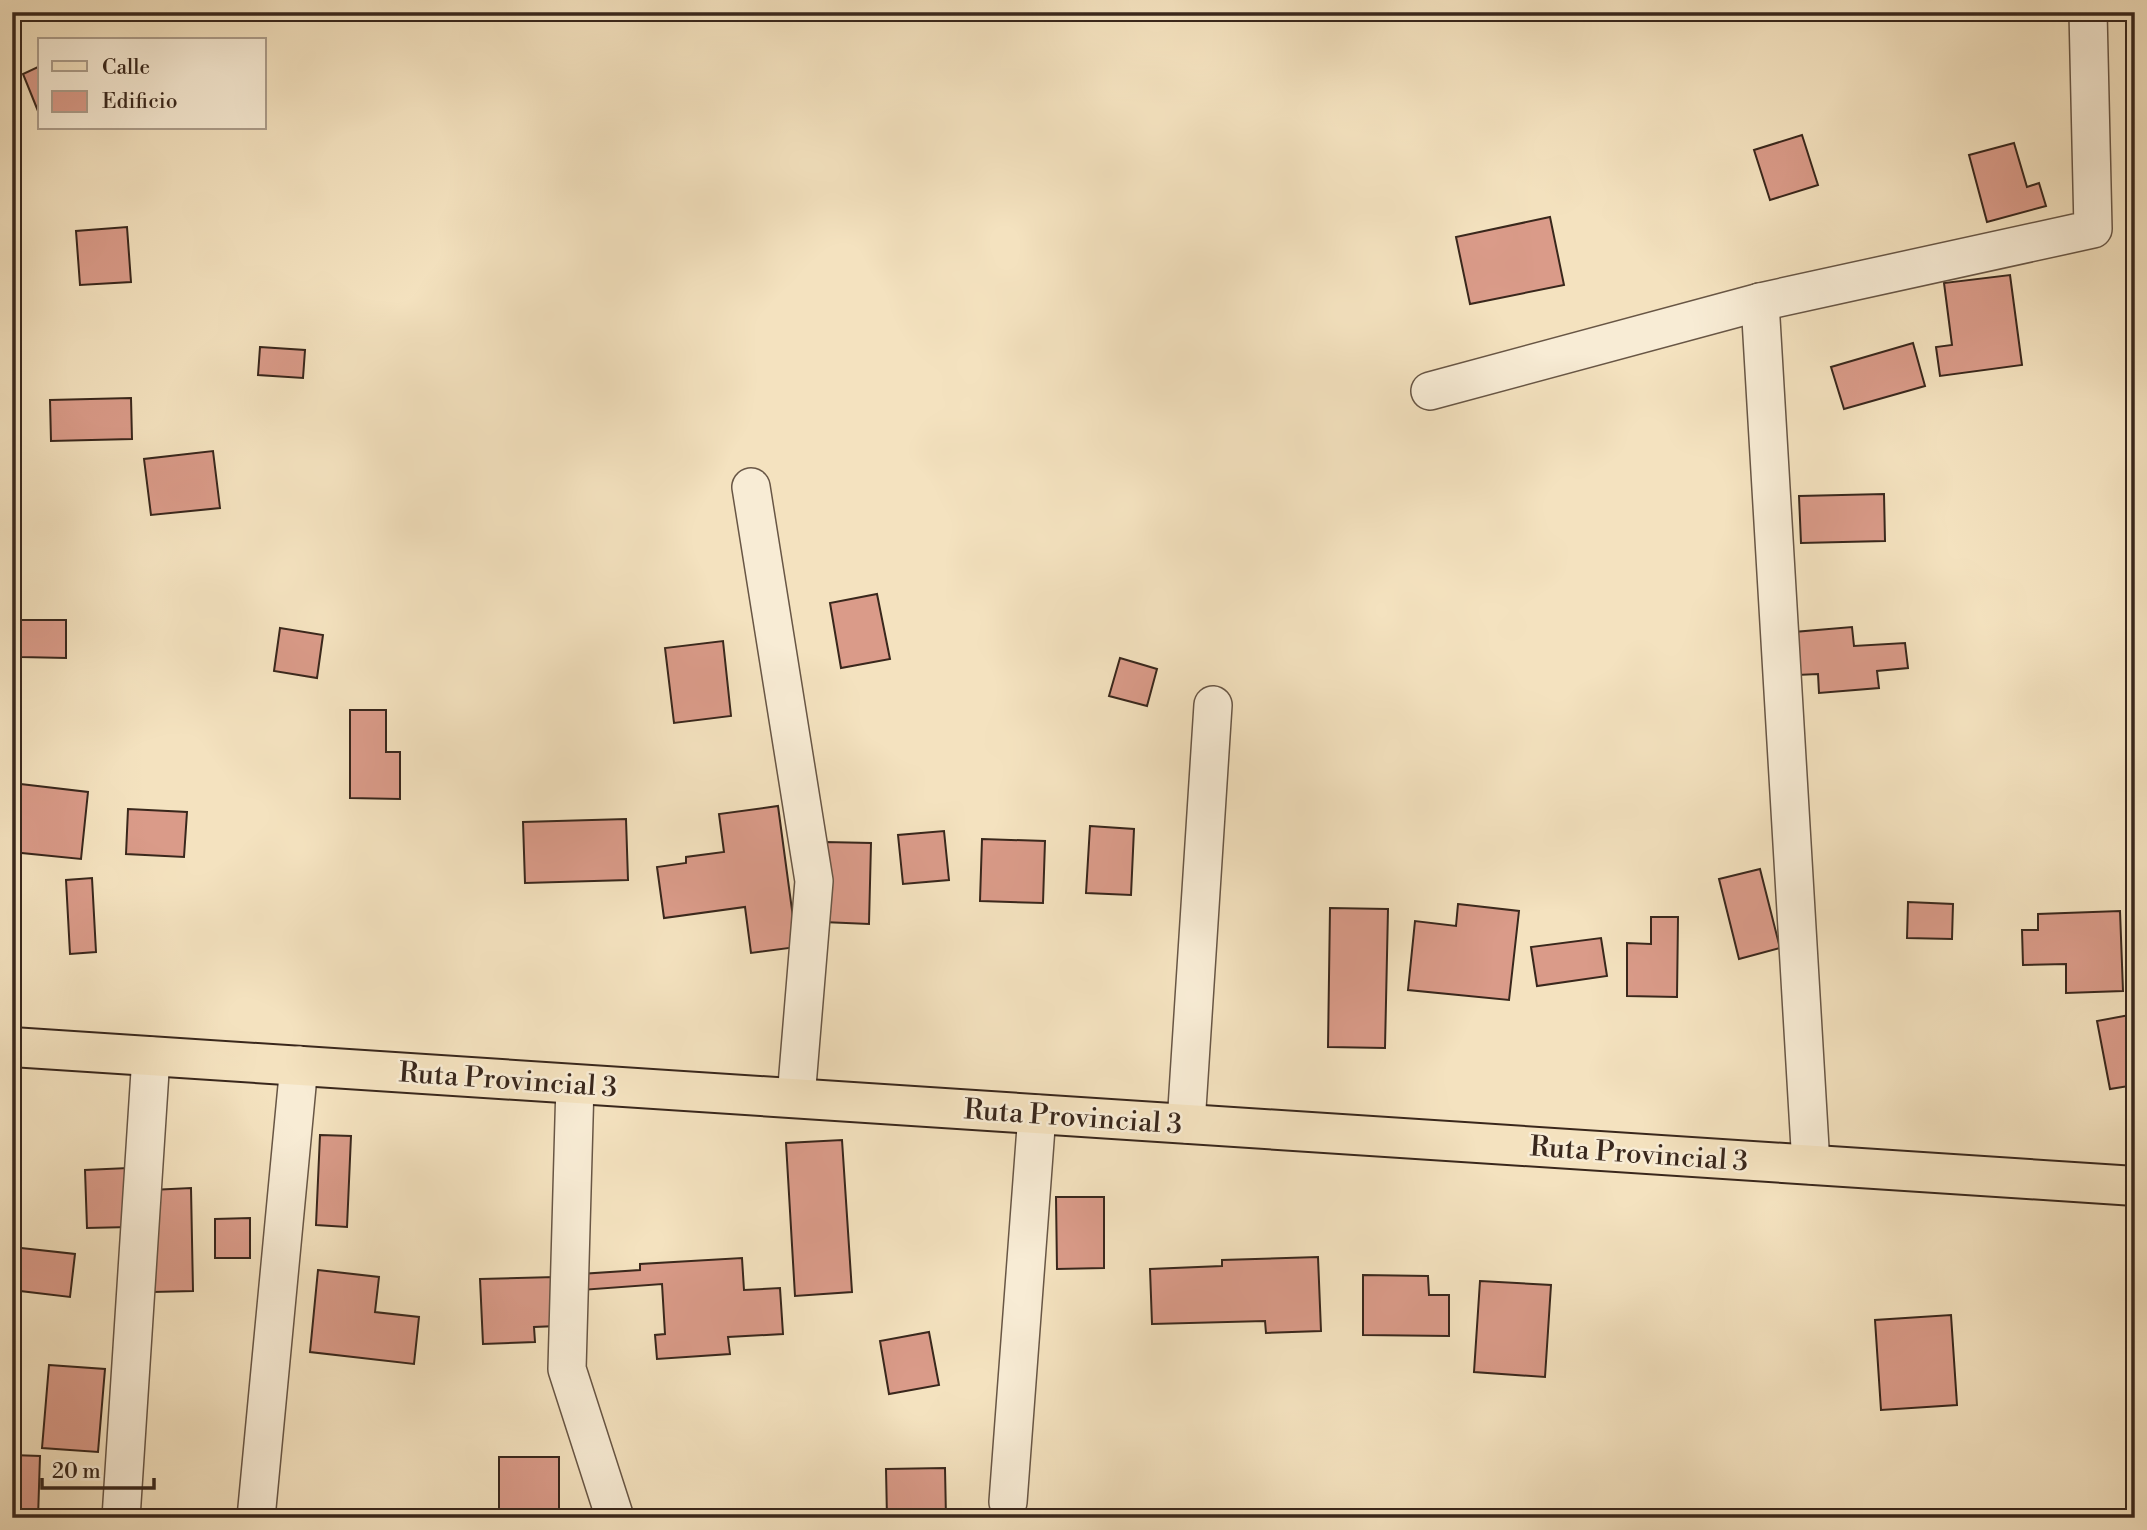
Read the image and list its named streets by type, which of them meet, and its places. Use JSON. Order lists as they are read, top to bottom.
{
  "streets": {
    "main road": ["Ruta Provincial 3"]
  },
  "legend": ["Calle", "Edificio"],
  "scale_bar": "20 m"
}
